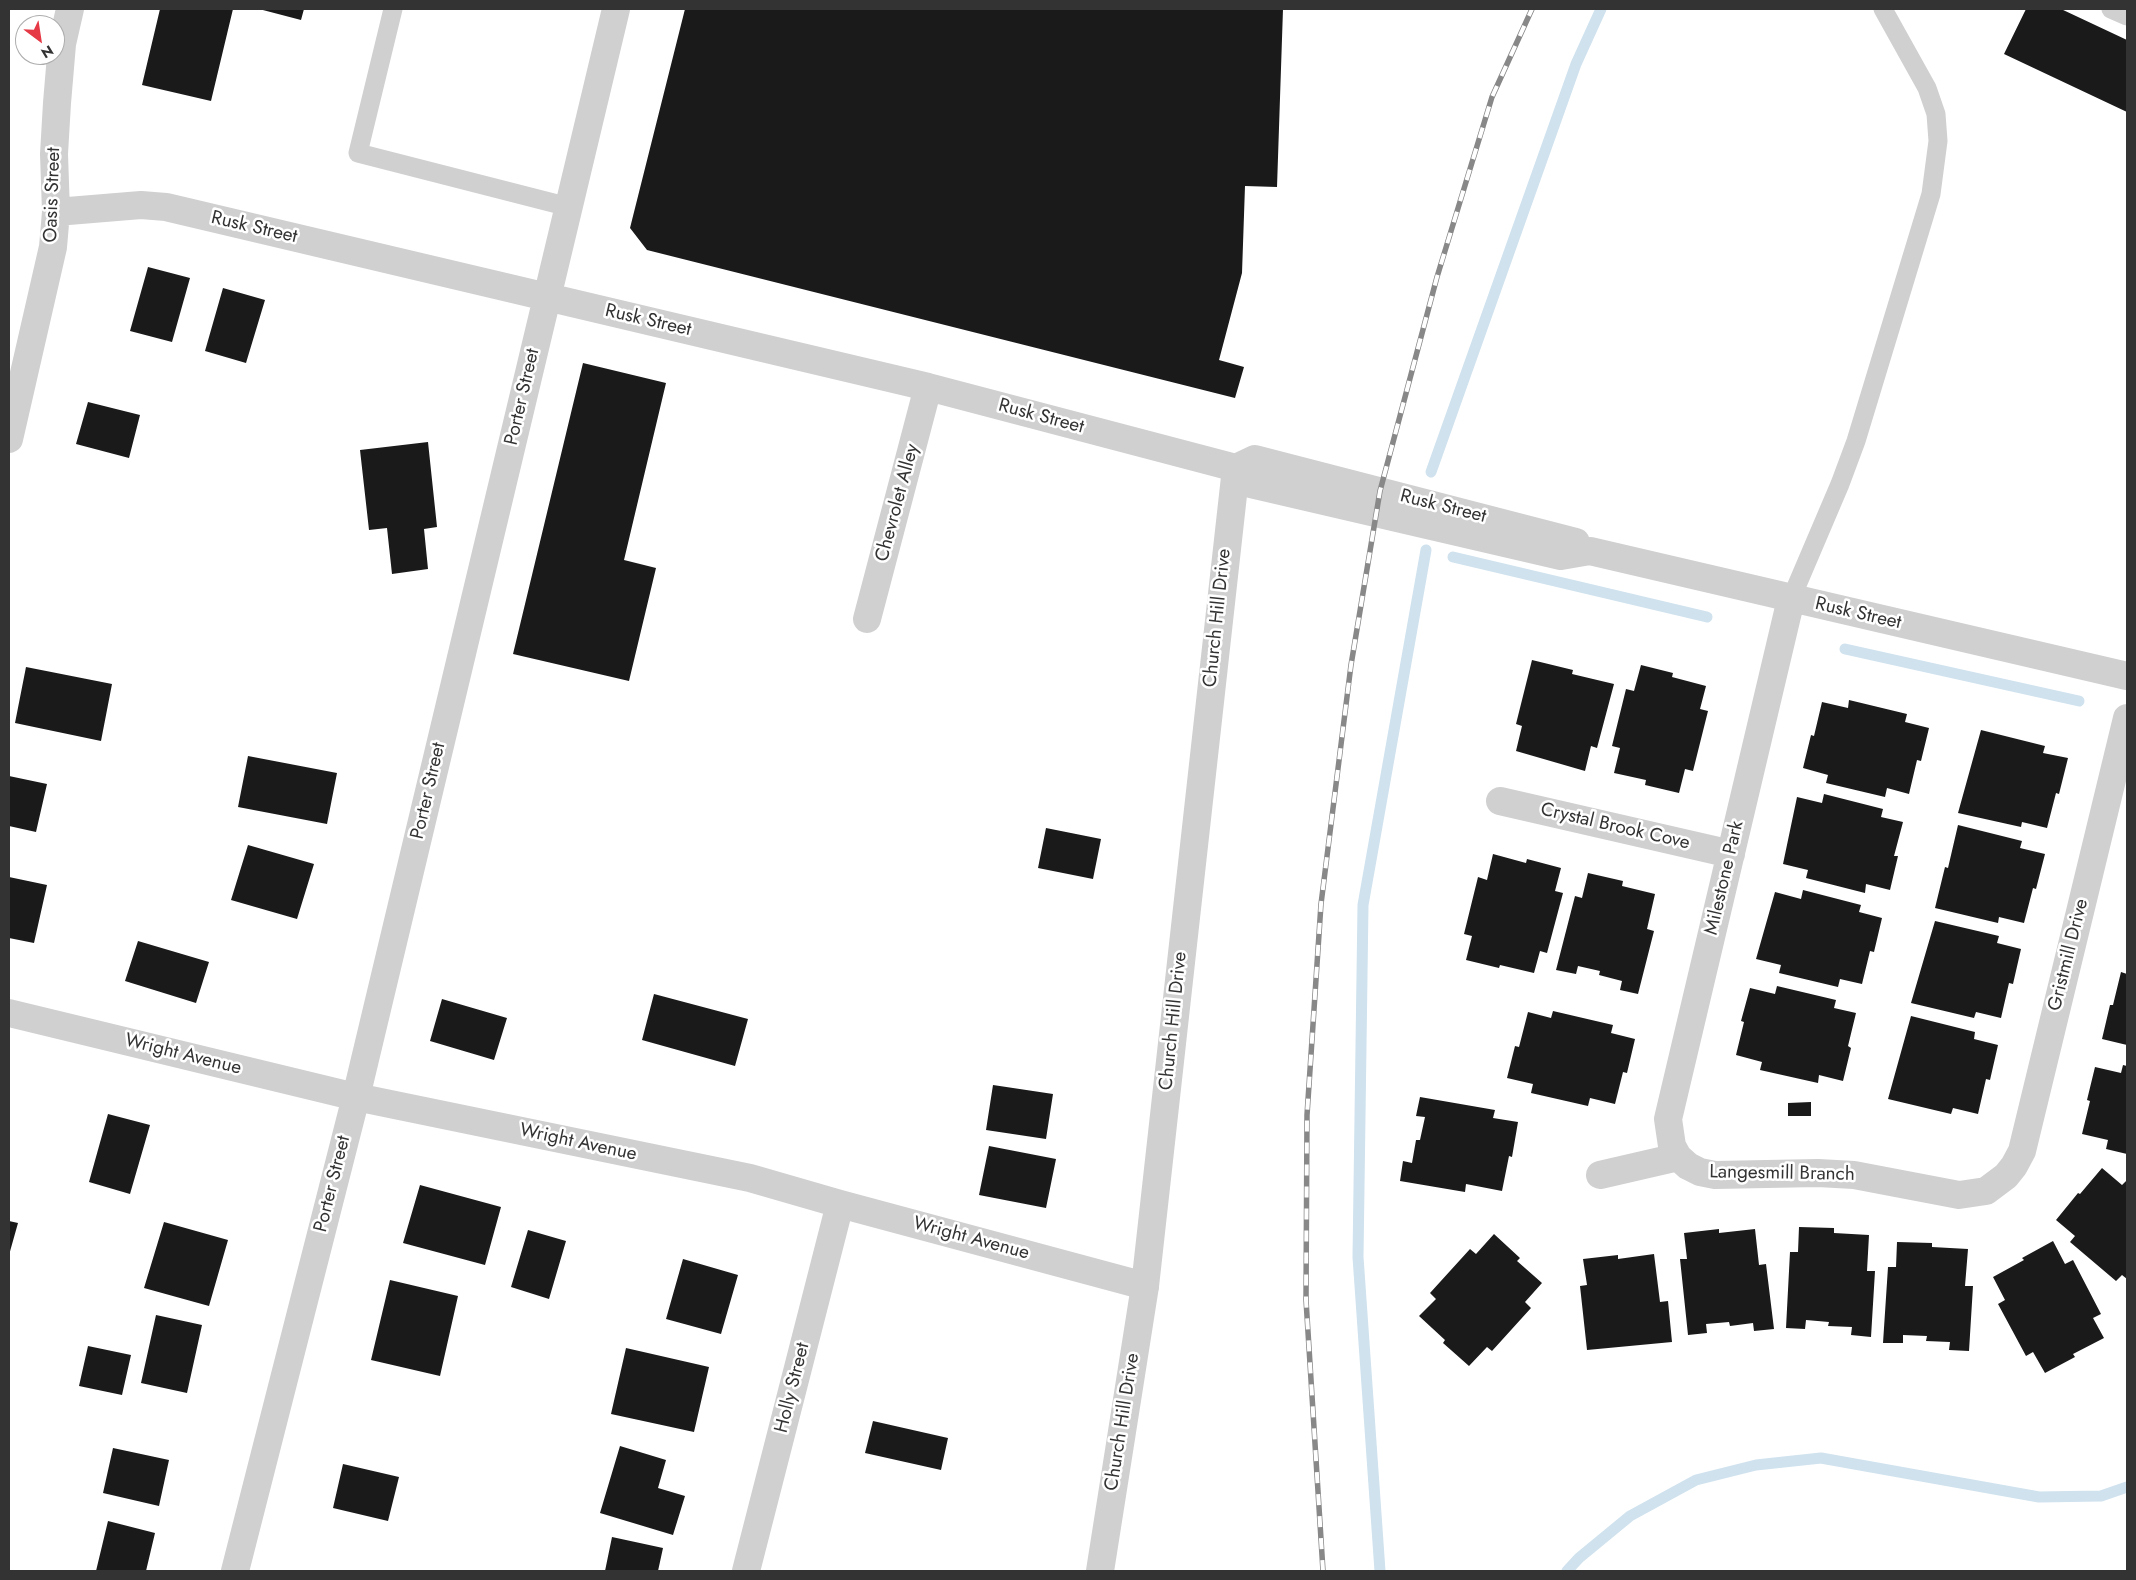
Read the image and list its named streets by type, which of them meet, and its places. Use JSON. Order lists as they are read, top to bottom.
{
  "streets": {
    "street": [
      "Oasis Street",
      "Rusk Street",
      "Porter Street",
      "Chevrolet Alley",
      "Church Hill Drive",
      "Crystal Brook Cove",
      "Milestone Park",
      "Gristmill Drive",
      "Wright Avenue",
      "Langesmill Branch",
      "Holly Street"
    ]
  },
  "crossings": [
    ["Oasis Street", "Rusk Street"],
    ["Rusk Street", "Porter Street"],
    ["Rusk Street", "Chevrolet Alley"],
    ["Rusk Street", "Church Hill Drive"],
    ["Rusk Street", "Milestone Park"],
    ["Porter Street", "Wright Avenue"],
    ["Church Hill Drive", "Wright Avenue"],
    ["Crystal Brook Cove", "Milestone Park"],
    ["Milestone Park", "Langesmill Branch"],
    ["Gristmill Drive", "Langesmill Branch"],
    ["Wright Avenue", "Holly Street"]
  ],
  "north": "bottom right"
}
